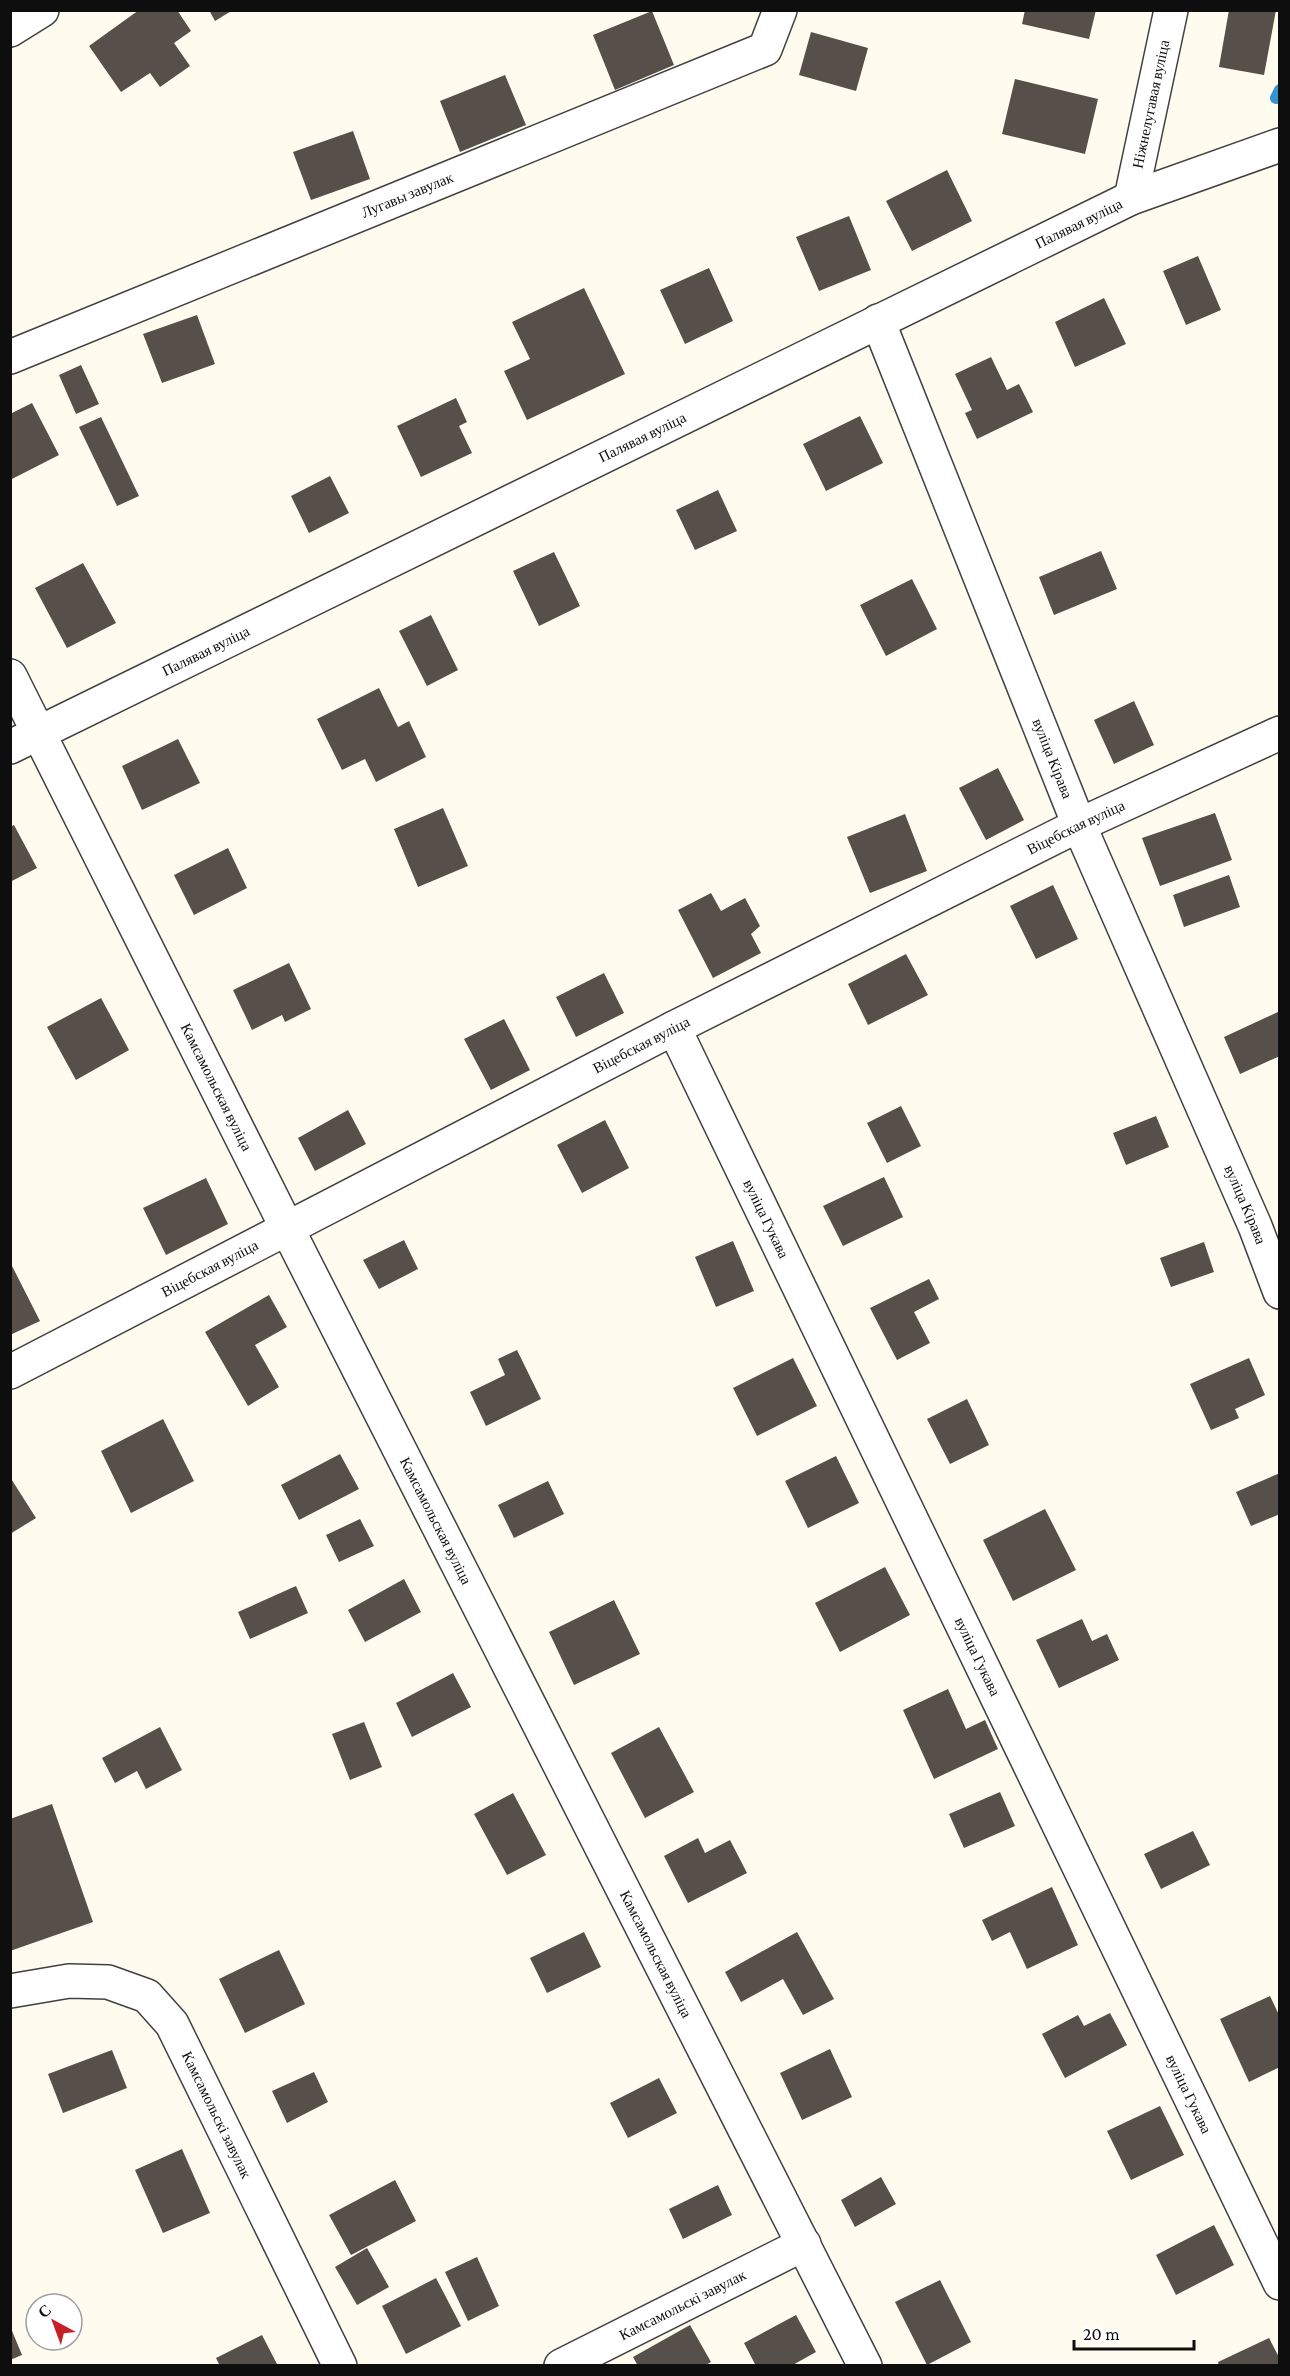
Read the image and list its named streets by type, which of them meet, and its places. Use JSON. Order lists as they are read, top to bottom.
{
  "streets": {
    "street": [
      "Ніжнелугавая вуліца",
      "Лугавы завулак",
      "Палявая вуліца",
      "вуліца Кірава",
      "Віцебская вуліца",
      "Камсамольская вуліца",
      "вуліца Гукава",
      "Камсамольскі завулак"
    ]
  },
  "crossings": [
    ["Ніжнелугавая вуліца", "Палявая вуліца"],
    ["Палявая вуліца", "вуліца Кірава"],
    ["Палявая вуліца", "Камсамольская вуліца"],
    ["вуліца Кірава", "Віцебская вуліца"],
    ["Віцебская вуліца", "Камсамольская вуліца"],
    ["Віцебская вуліца", "вуліца Гукава"],
    ["Камсамольская вуліца", "Камсамольскі завулак"]
  ],
  "scale_bar": "20 m",
  "north": "top left"
}
